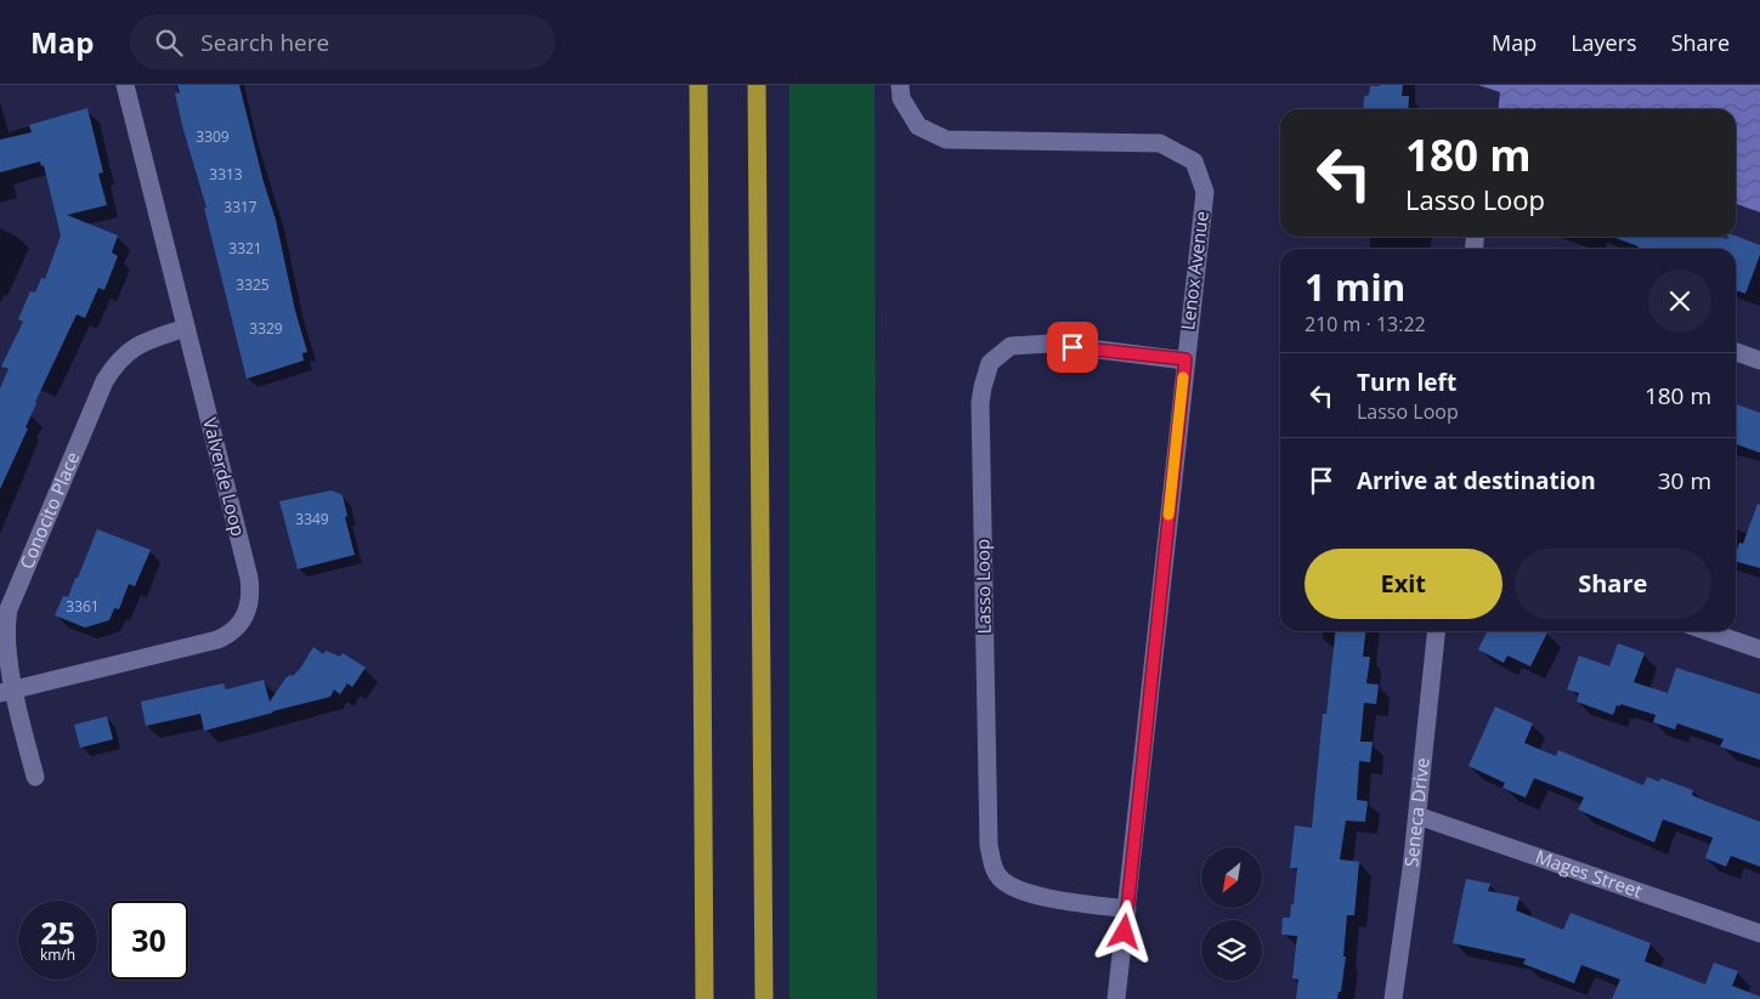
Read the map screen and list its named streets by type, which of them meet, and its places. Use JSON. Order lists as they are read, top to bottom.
{
  "streets": {
    "street": [
      "Lenox Avenue",
      "Valverde Loop",
      "Conocito Place",
      "Lasso Loop",
      "Seneca Drive",
      "Mages Street"
    ]
  },
  "crossings": [
    ["Lenox Avenue", "Lasso Loop"],
    ["Valverde Loop", "Conocito Place"],
    ["Seneca Drive", "Mages Street"]
  ],
  "house_numbers": [
    "3309",
    "3313",
    "3317",
    "3321",
    "3325",
    "3329",
    "3349",
    "3361"
  ],
  "north": "bottom left",
  "page": {
    "header": "Map",
    "search": "Search here",
    "nav": ["Map", "Layers", "Share"],
    "turn": ["180 m", "Lasso Loop"],
    "heading": ["1 min", "210 m · 13:22"],
    "list": [
      {
        "name": "Turn left",
        "note": "Lasso Loop",
        "value": "180 m"
      },
      {
        "name": "Arrive at destination",
        "value": "30 m"
      }
    ],
    "buttons": ["Exit", "Share"],
    "speed": "25 km/h",
    "limit": "30"
  }
}
